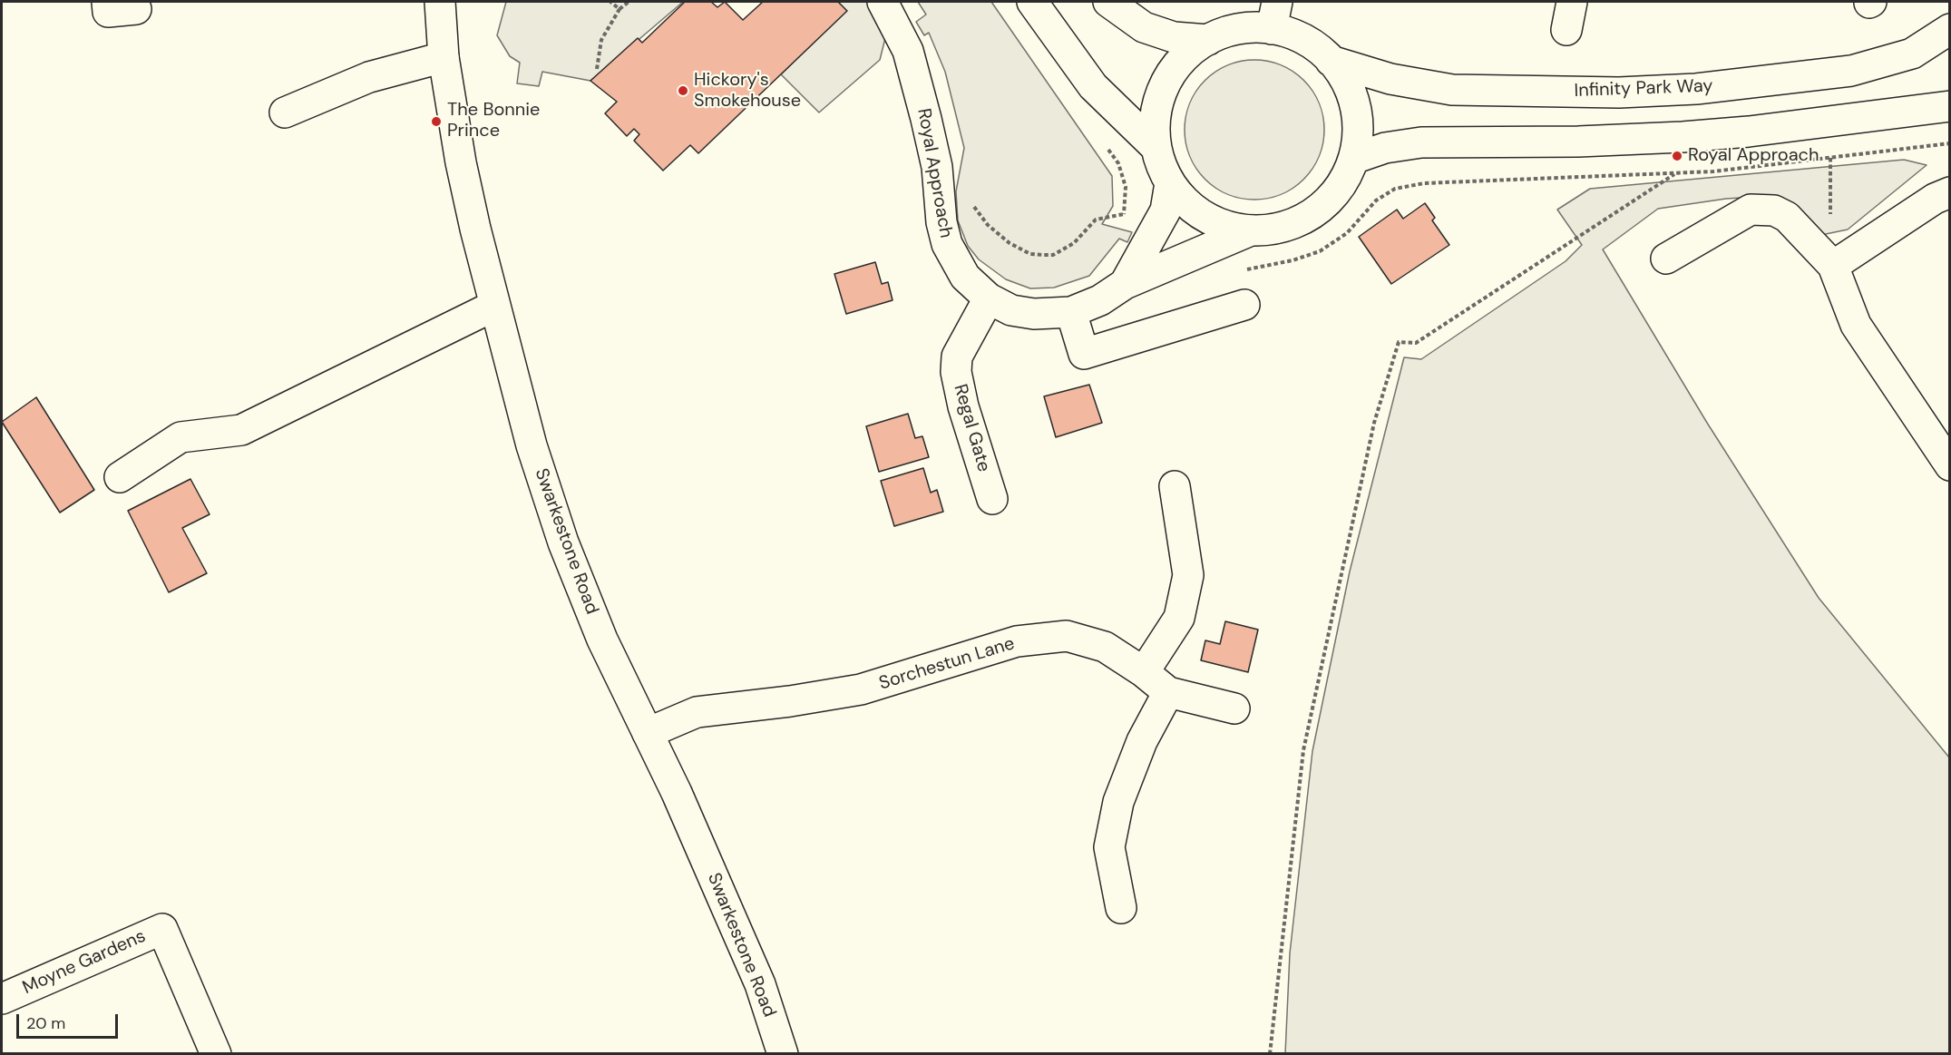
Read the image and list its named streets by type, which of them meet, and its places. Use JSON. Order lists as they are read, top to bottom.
{
  "streets": {
    "street": [
      "Infinity Park Way",
      "Royal Approach",
      "Regal Gate",
      "Swarkestone Road",
      "Sorchestun Lane",
      "Moyne Gardens"
    ]
  },
  "crossings": [
    ["Royal Approach", "Regal Gate"],
    ["Swarkestone Road", "Sorchestun Lane"]
  ],
  "places": ["Hickory's Smokehouse", "The Bonnie Prince", "Royal Approach"],
  "scale_bar": "20 m"
}
